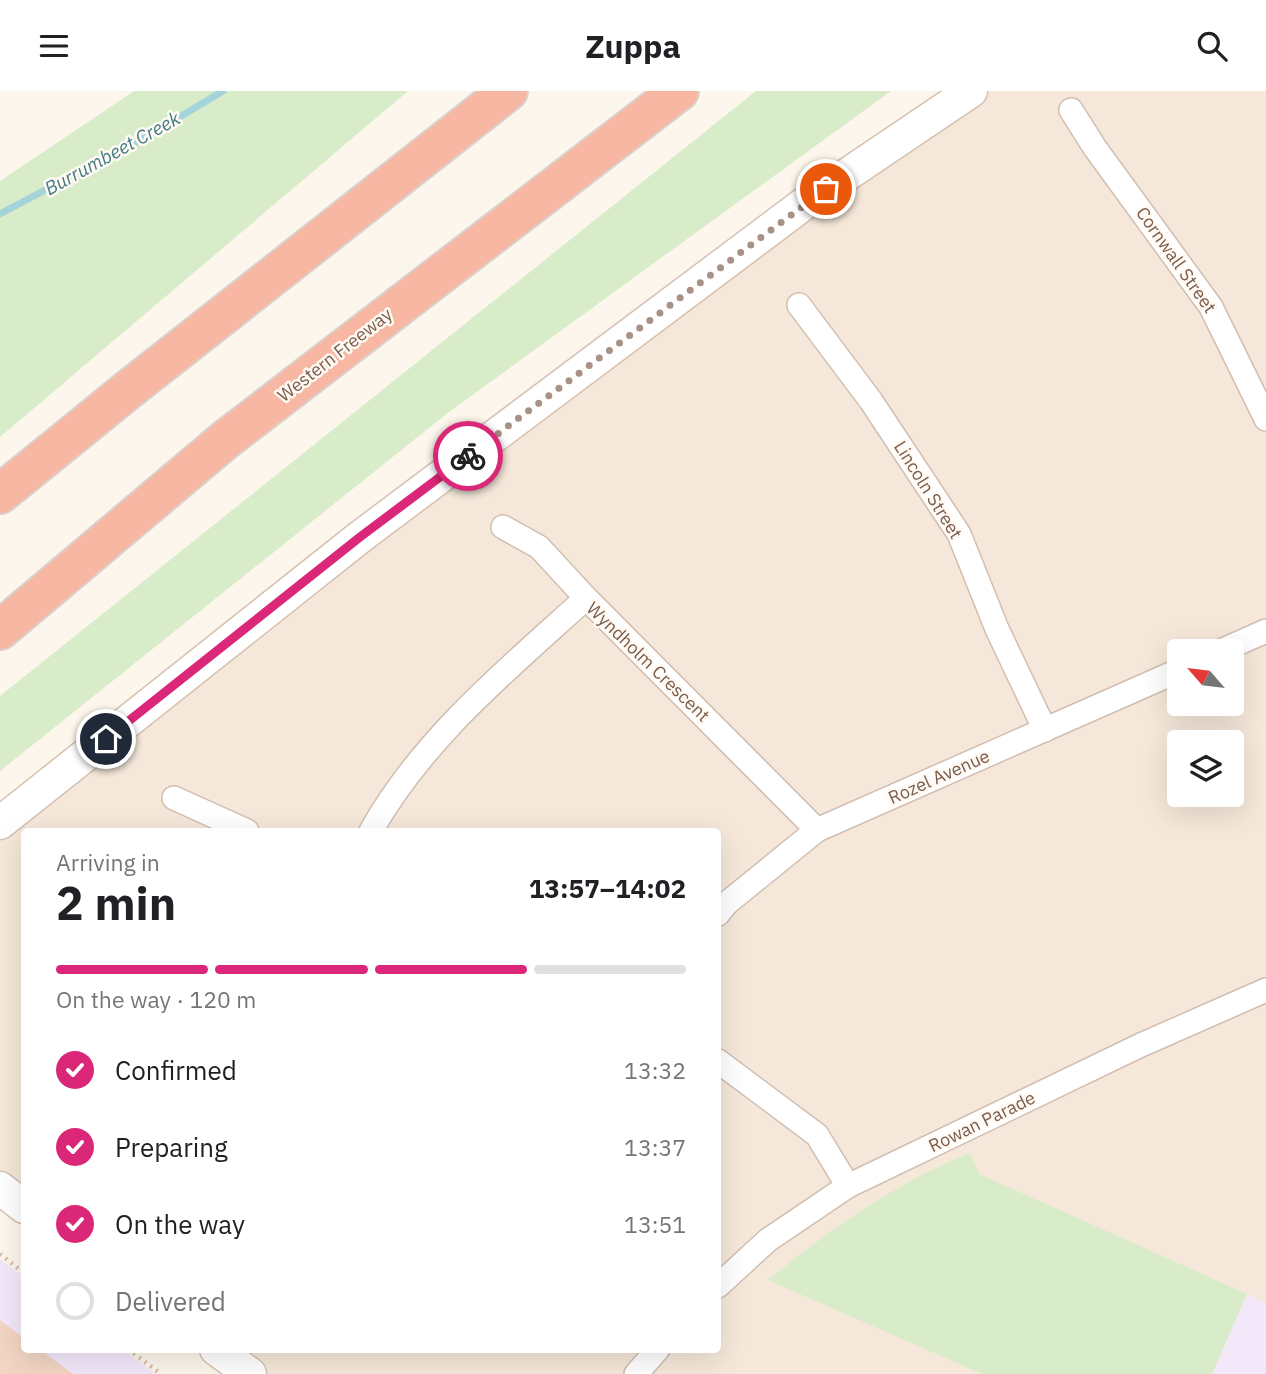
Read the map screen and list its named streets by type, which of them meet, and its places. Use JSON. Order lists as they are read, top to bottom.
{
  "streets": {
    "highway": ["Western Freeway"],
    "street": [
      "Cornwall Street",
      "Lincoln Street",
      "Wyndholm Crescent",
      "Rozel Avenue",
      "Rowan Parade"
    ]
  },
  "crossings": [
    ["Lincoln Street", "Rozel Avenue"],
    ["Wyndholm Crescent", "Rozel Avenue"]
  ],
  "water": ["Burrumbeet Creek"],
  "north": "top left",
  "page": {
    "header": "Zuppa",
    "heading": ["2 min", "Arriving in", "13:57–14:02"],
    "bar": "On the way · 120 m",
    "list": [
      ["Confirmed", "13:32"],
      ["Preparing", "13:37"],
      ["On the way", "13:51"],
      "Delivered"
    ]
  }
}
